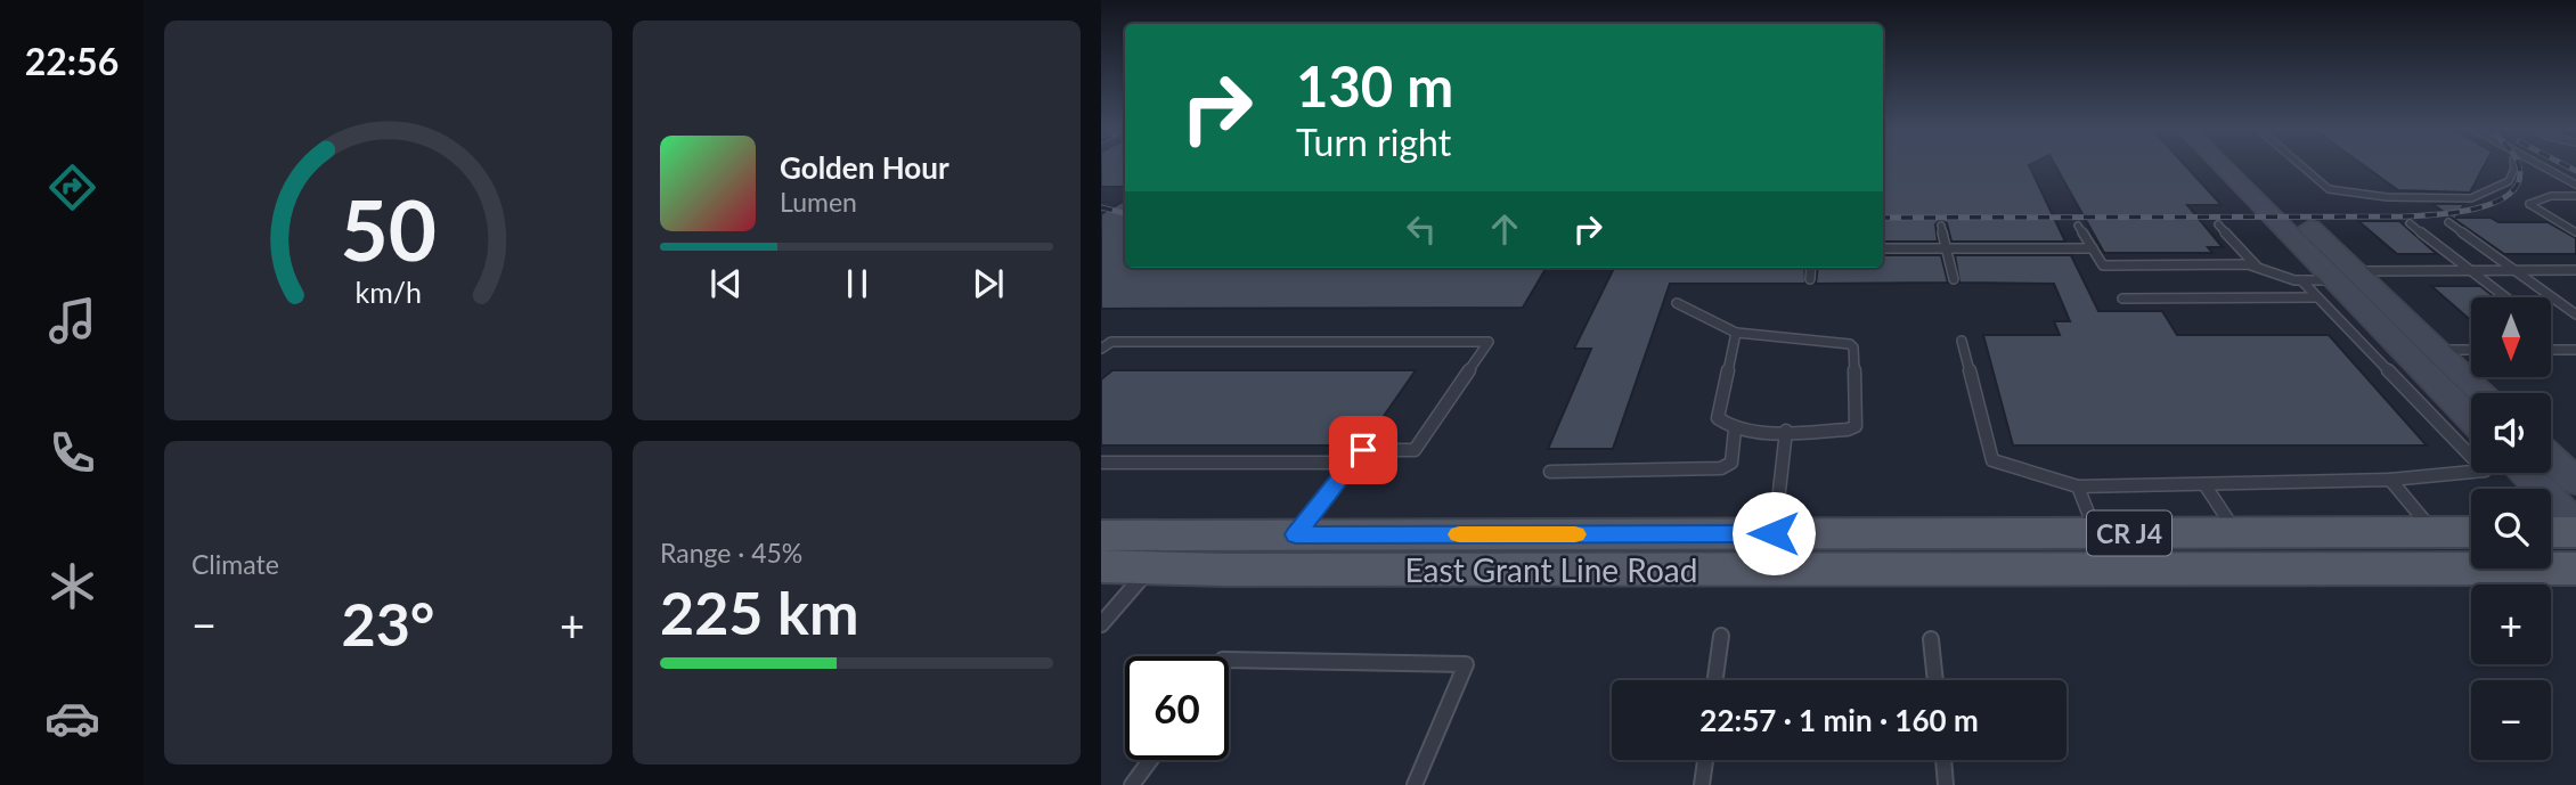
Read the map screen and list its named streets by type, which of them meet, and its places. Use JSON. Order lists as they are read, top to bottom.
{
  "streets": {
    "main road": ["CR J4", "East Grant Line Road"]
  },
  "north": "bottom",
  "page": {
    "tabs": "22:56",
    "turn": ["130 m", "Turn right"],
    "song": ["Golden Hour", "Lumen"],
    "map_buttons": ["+", "−"],
    "tile": [
      "Climate",
      ["Range · 45%", "225 km"]
    ],
    "heat": ["−", "23°", "+"],
    "limit": "60",
    "trip": "22:57 · 1 min · 160 m",
    "gauge": ["50", "km/h"]
  }
}
